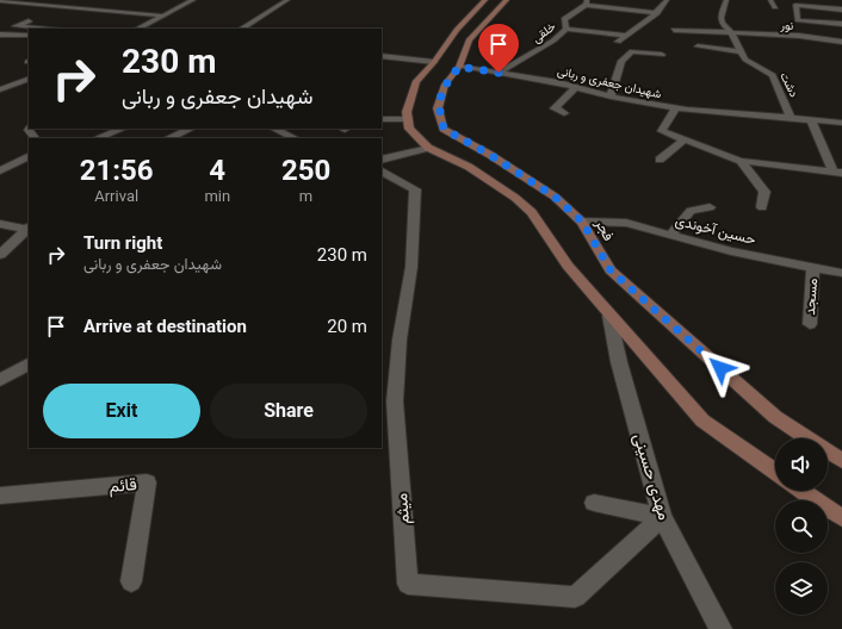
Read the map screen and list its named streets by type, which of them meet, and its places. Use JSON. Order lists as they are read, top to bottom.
{
  "streets": {
    "main road": ["فجر"],
    "street": [
      "نور",
      "خلقی",
      "شهیدان جعفری و ربانی",
      "دشت",
      "حسین آخوندی",
      "مسجد",
      "مهدی حسینی",
      "قائم",
      "میثم"
    ]
  },
  "crossings": [
    ["نور", "دشت"],
    ["خلقی", "شهیدان جعفری و ربانی"],
    ["شهیدان جعفری و ربانی", "دشت"],
    ["شهیدان جعفری و ربانی", "فجر"],
    ["فجر", "حسین آخوندی"],
    ["حسین آخوندی", "مسجد"],
    ["مهدی حسینی", "میثم"]
  ],
  "page": {
    "turn": ["230 m", "شهیدان جعفری و ربانی"],
    "eta": [
      "21:56",
      "Arrival",
      "4",
      "min",
      "250",
      "m"
    ],
    "list": [
      {
        "name": "Turn right",
        "note": "شهیدان جعفری و ربانی",
        "value": "230 m"
      },
      {
        "name": "Arrive at destination",
        "value": "20 m"
      }
    ],
    "buttons": ["Exit", "Share"]
  }
}
